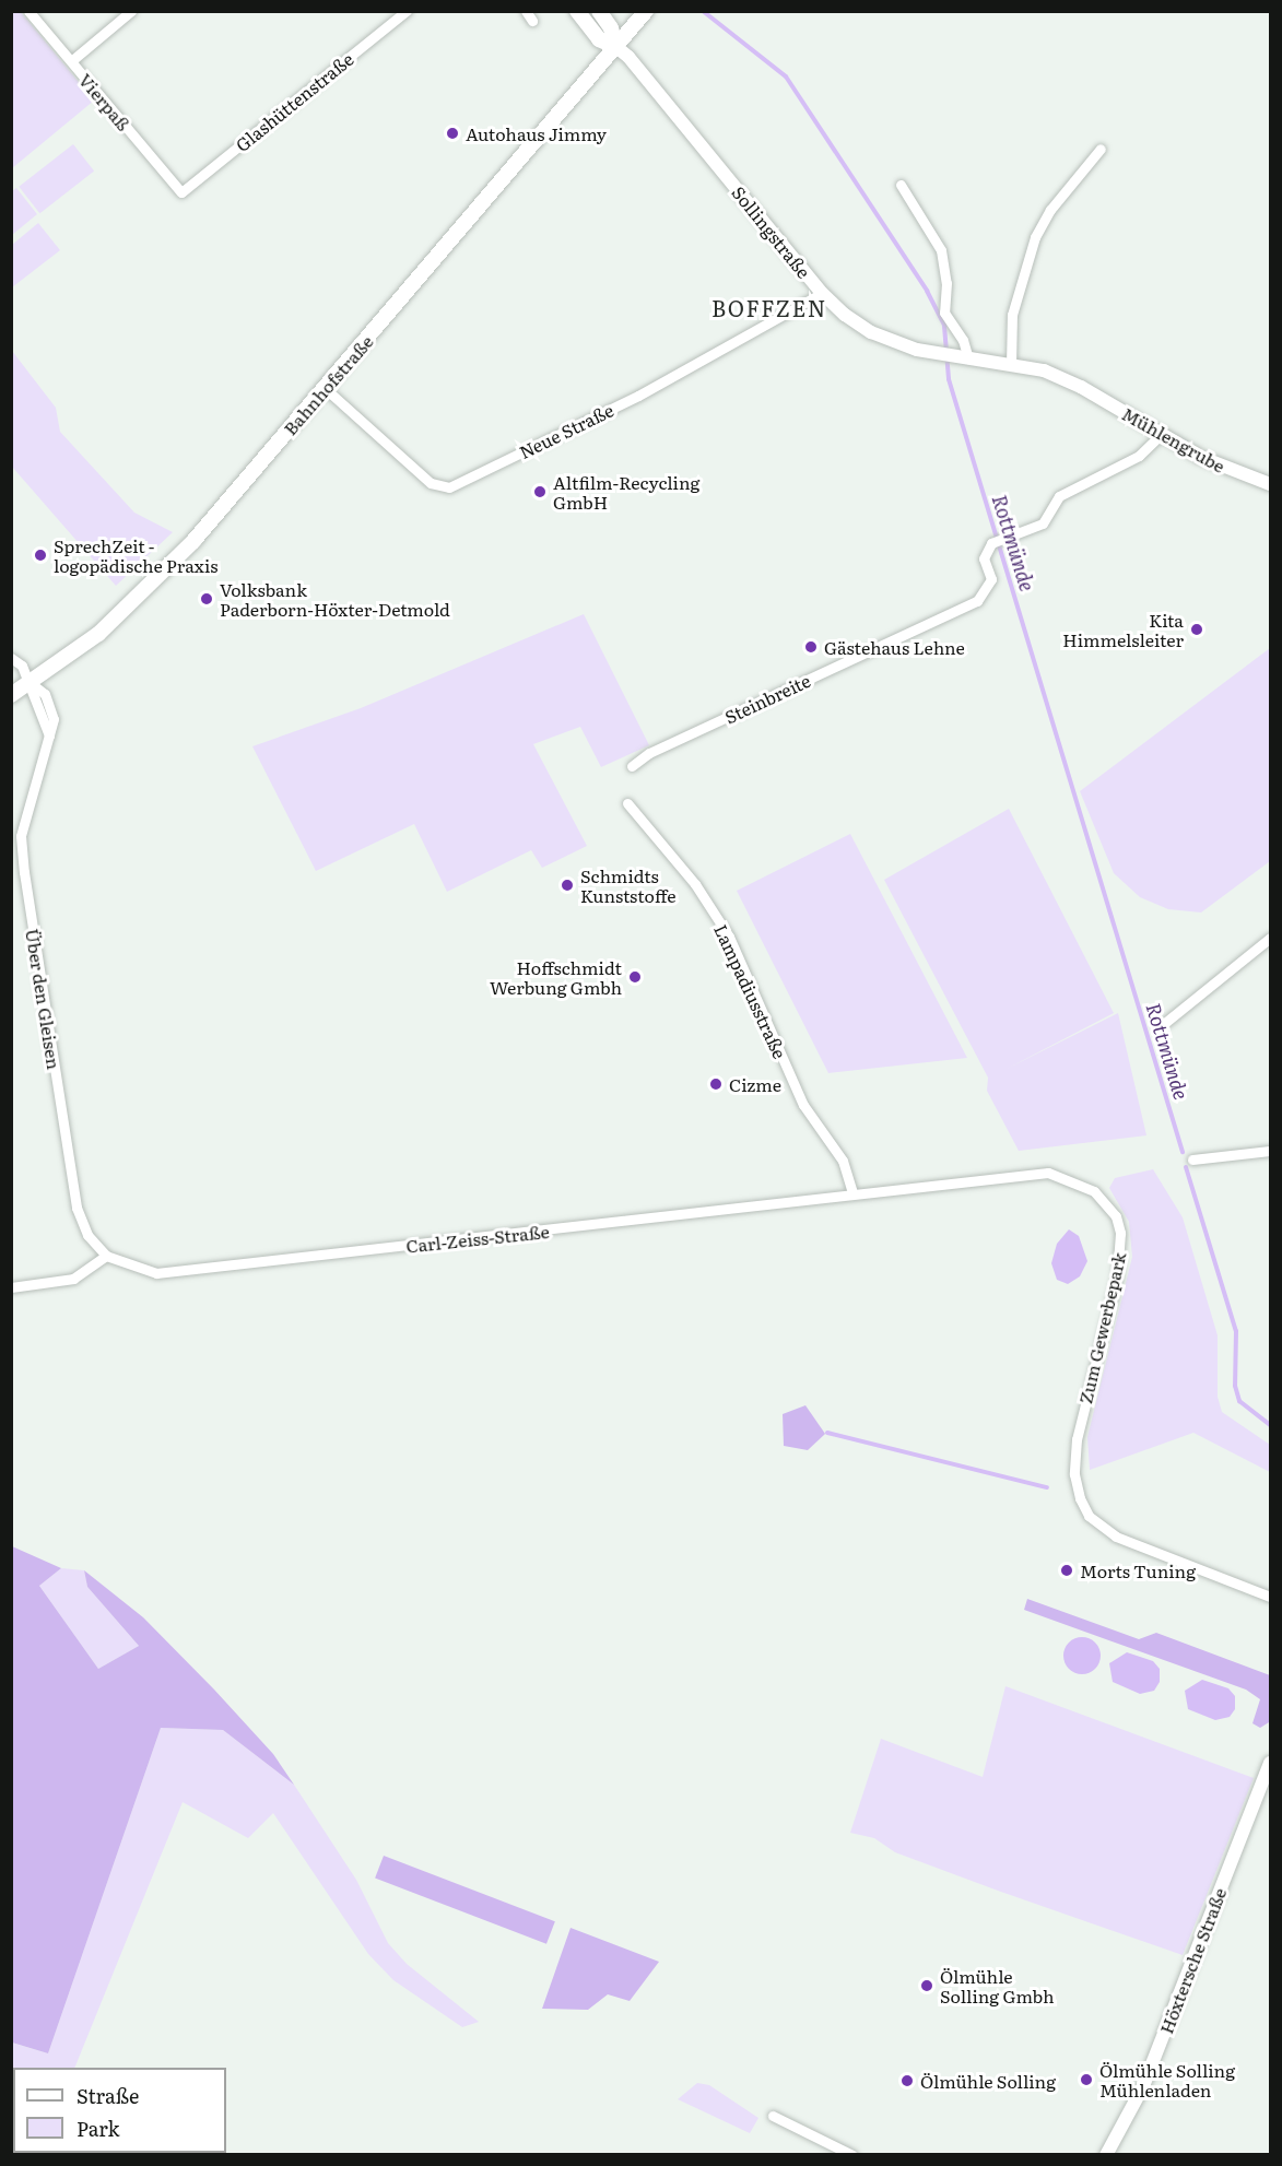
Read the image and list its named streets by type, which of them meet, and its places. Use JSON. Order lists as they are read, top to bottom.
{
  "streets": {
    "main road": ["Bahnhofstraße"],
    "street": [
      "Vierpaß",
      "Glashüttenstraße",
      "Sollingstraße",
      "Neue Straße",
      "Mühlengrube",
      "Steinbreite",
      "Lampadiusstraße",
      "Über den Gleisen",
      "Carl-Zeiss-Straße",
      "Zum Gewerbepark",
      "Höxtersche Straße"
    ]
  },
  "crossings": [
    ["Vierpaß", "Glashüttenstraße"],
    ["Sollingstraße", "Bahnhofstraße"],
    ["Sollingstraße", "Neue Straße"],
    ["Sollingstraße", "Mühlengrube"],
    ["Bahnhofstraße", "Neue Straße"],
    ["Bahnhofstraße", "Über den Gleisen"],
    ["Mühlengrube", "Steinbreite"],
    ["Lampadiusstraße", "Carl-Zeiss-Straße"],
    ["Lampadiusstraße", "Zum Gewerbepark"],
    ["Über den Gleisen", "Carl-Zeiss-Straße"],
    ["Carl-Zeiss-Straße", "Zum Gewerbepark"]
  ],
  "districts": ["BOFFZEN"],
  "water": ["Rottmünde"],
  "places": [
    "Autohaus Jimmy",
    "Altfilm-Recycling GmbH",
    "SprechZeit - logopädische Praxis",
    "Volksbank Paderborn-Höxter-Detmold",
    "Kita Himmelsleiter",
    "Gästehaus Lehne",
    "Schmidts Kunststoffe",
    "Hoffschmidt Werbung Gmbh",
    "Cizme",
    "Morts Tuning",
    "Ölmühle Solling Gmbh",
    "Ölmühle Solling Mühlenladen",
    "Ölmühle Solling"
  ],
  "legend": ["Straße", "Park"]
}
